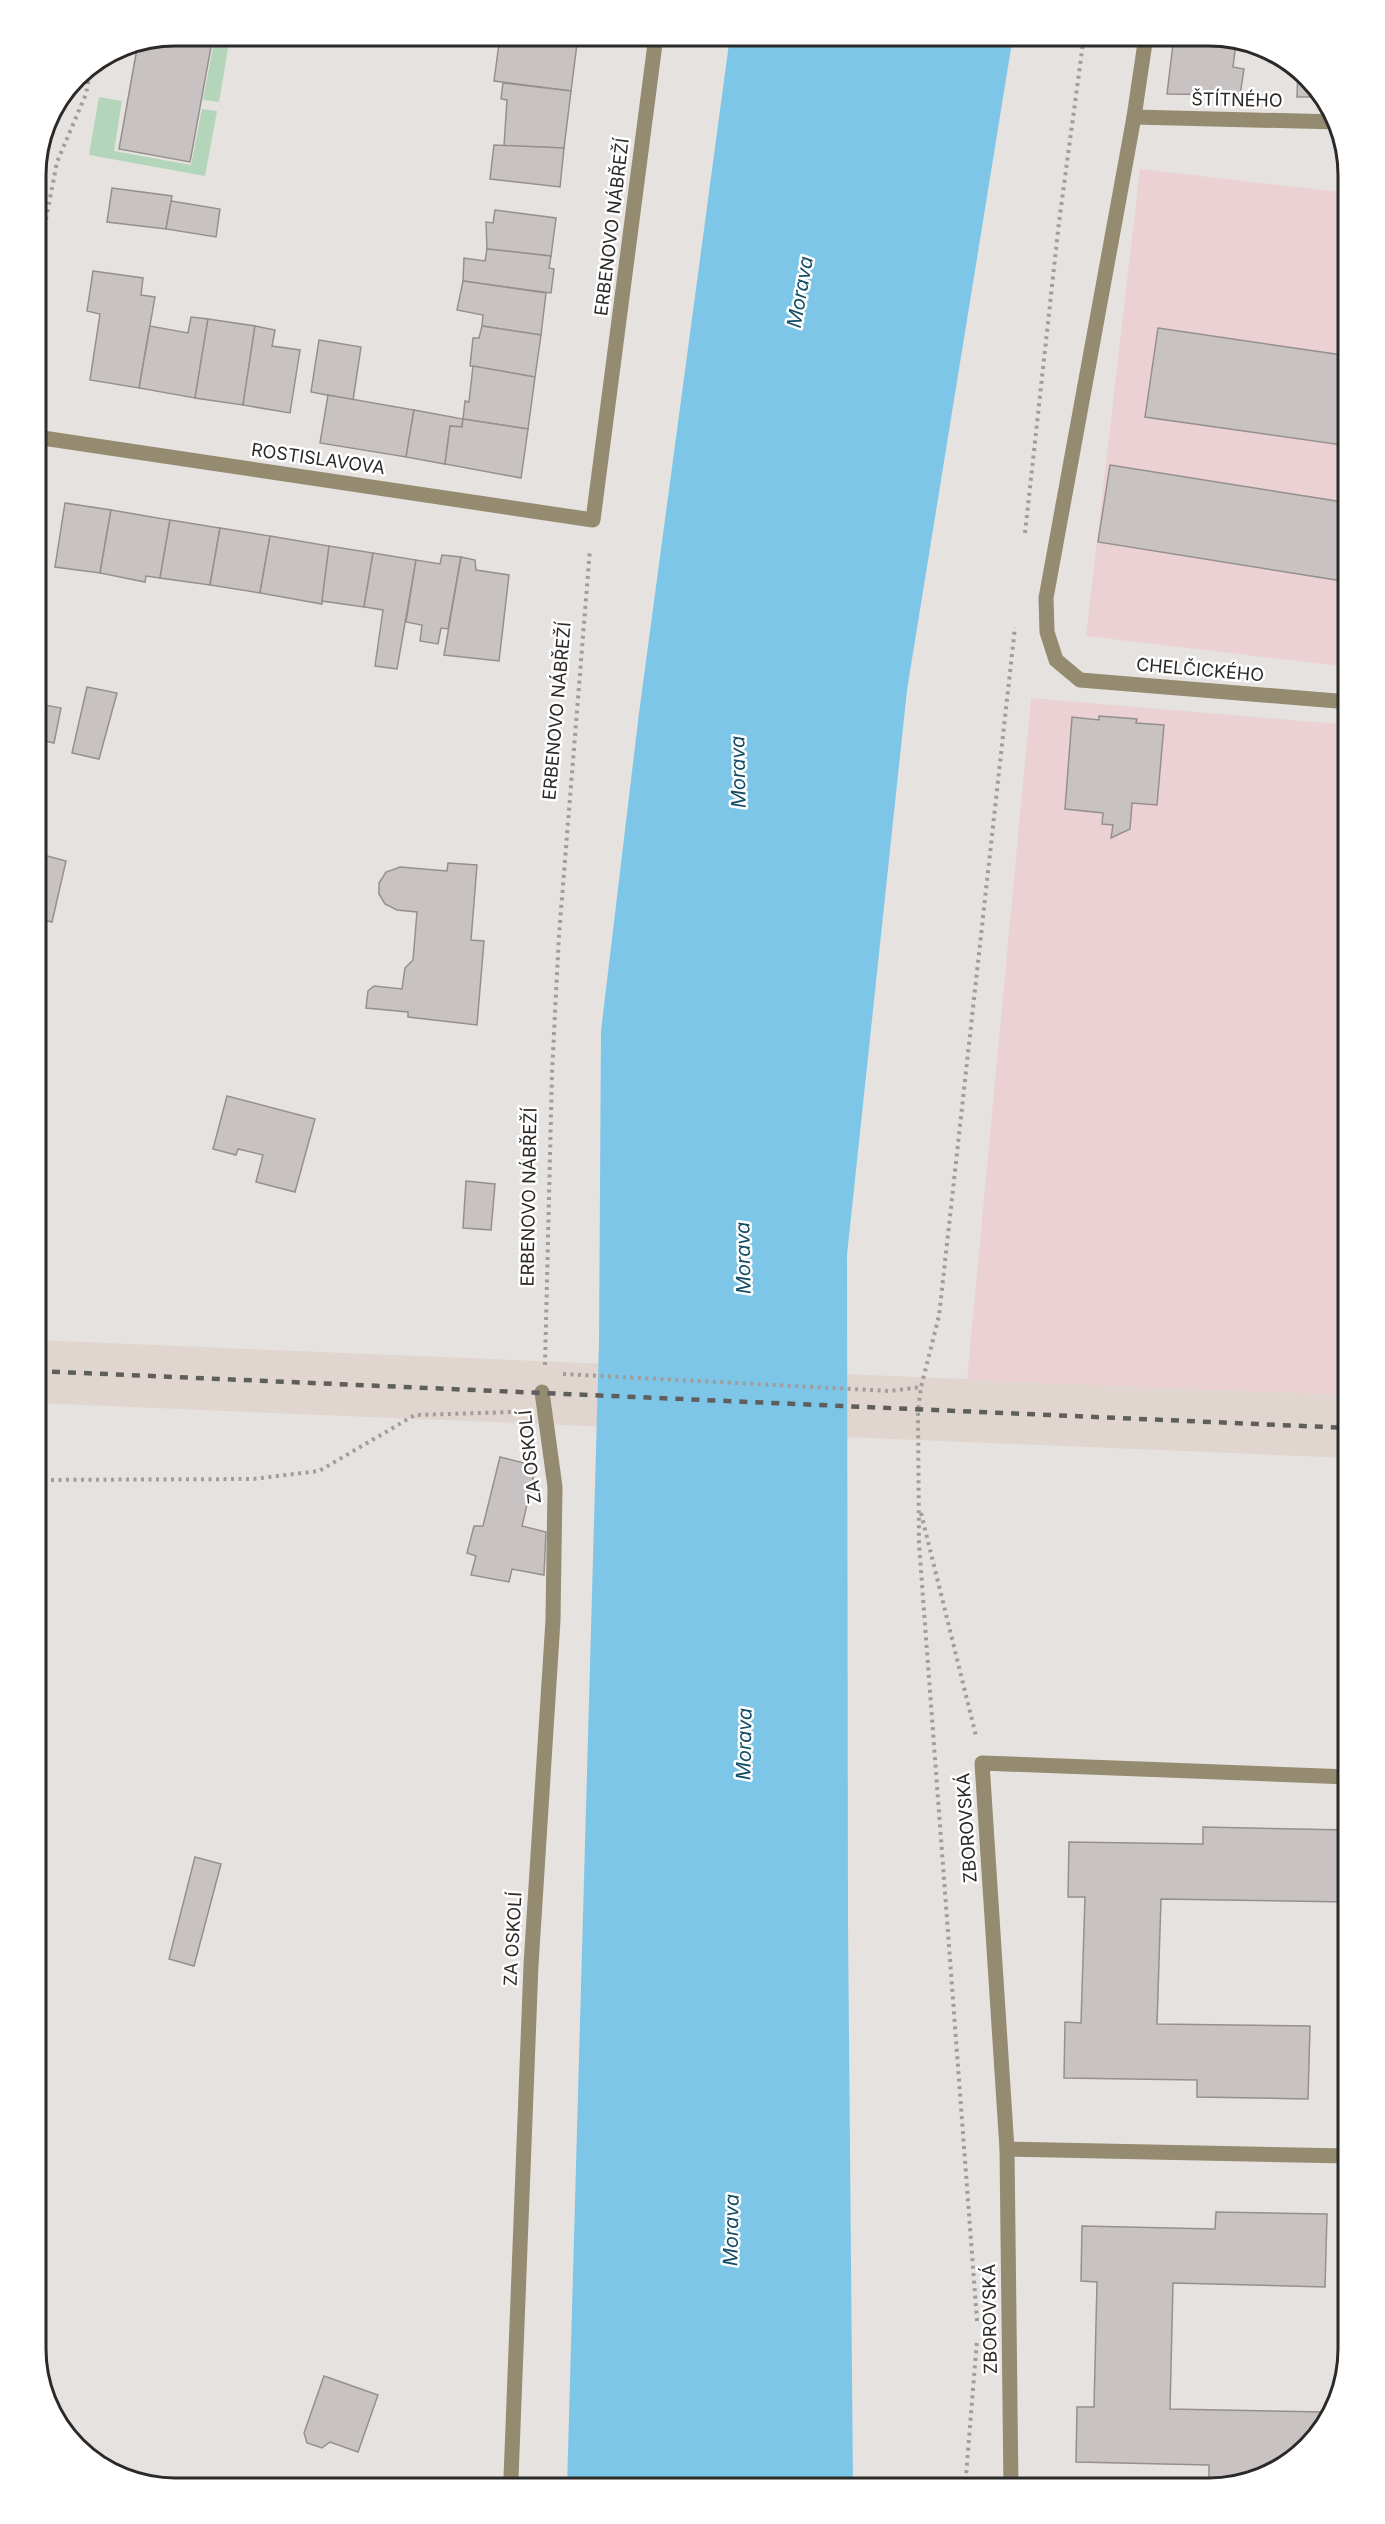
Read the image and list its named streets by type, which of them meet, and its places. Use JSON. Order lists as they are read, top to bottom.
{
  "streets": {
    "street": [
      "ŠTÍTNÉHO",
      "ERBENOVO NÁBŘEŽÍ",
      "ROSTISLAVOVA",
      "CHELČICKÉHO",
      "ZA OSKOLÍ",
      "ZBOROVSKÁ"
    ]
  },
  "crossings": [
    ["ŠTÍTNÉHO", "CHELČICKÉHO"],
    ["ERBENOVO NÁBŘEŽÍ", "ROSTISLAVOVA"],
    ["ERBENOVO NÁBŘEŽÍ", "ZA OSKOLÍ"]
  ],
  "water": ["Morava"]
}
